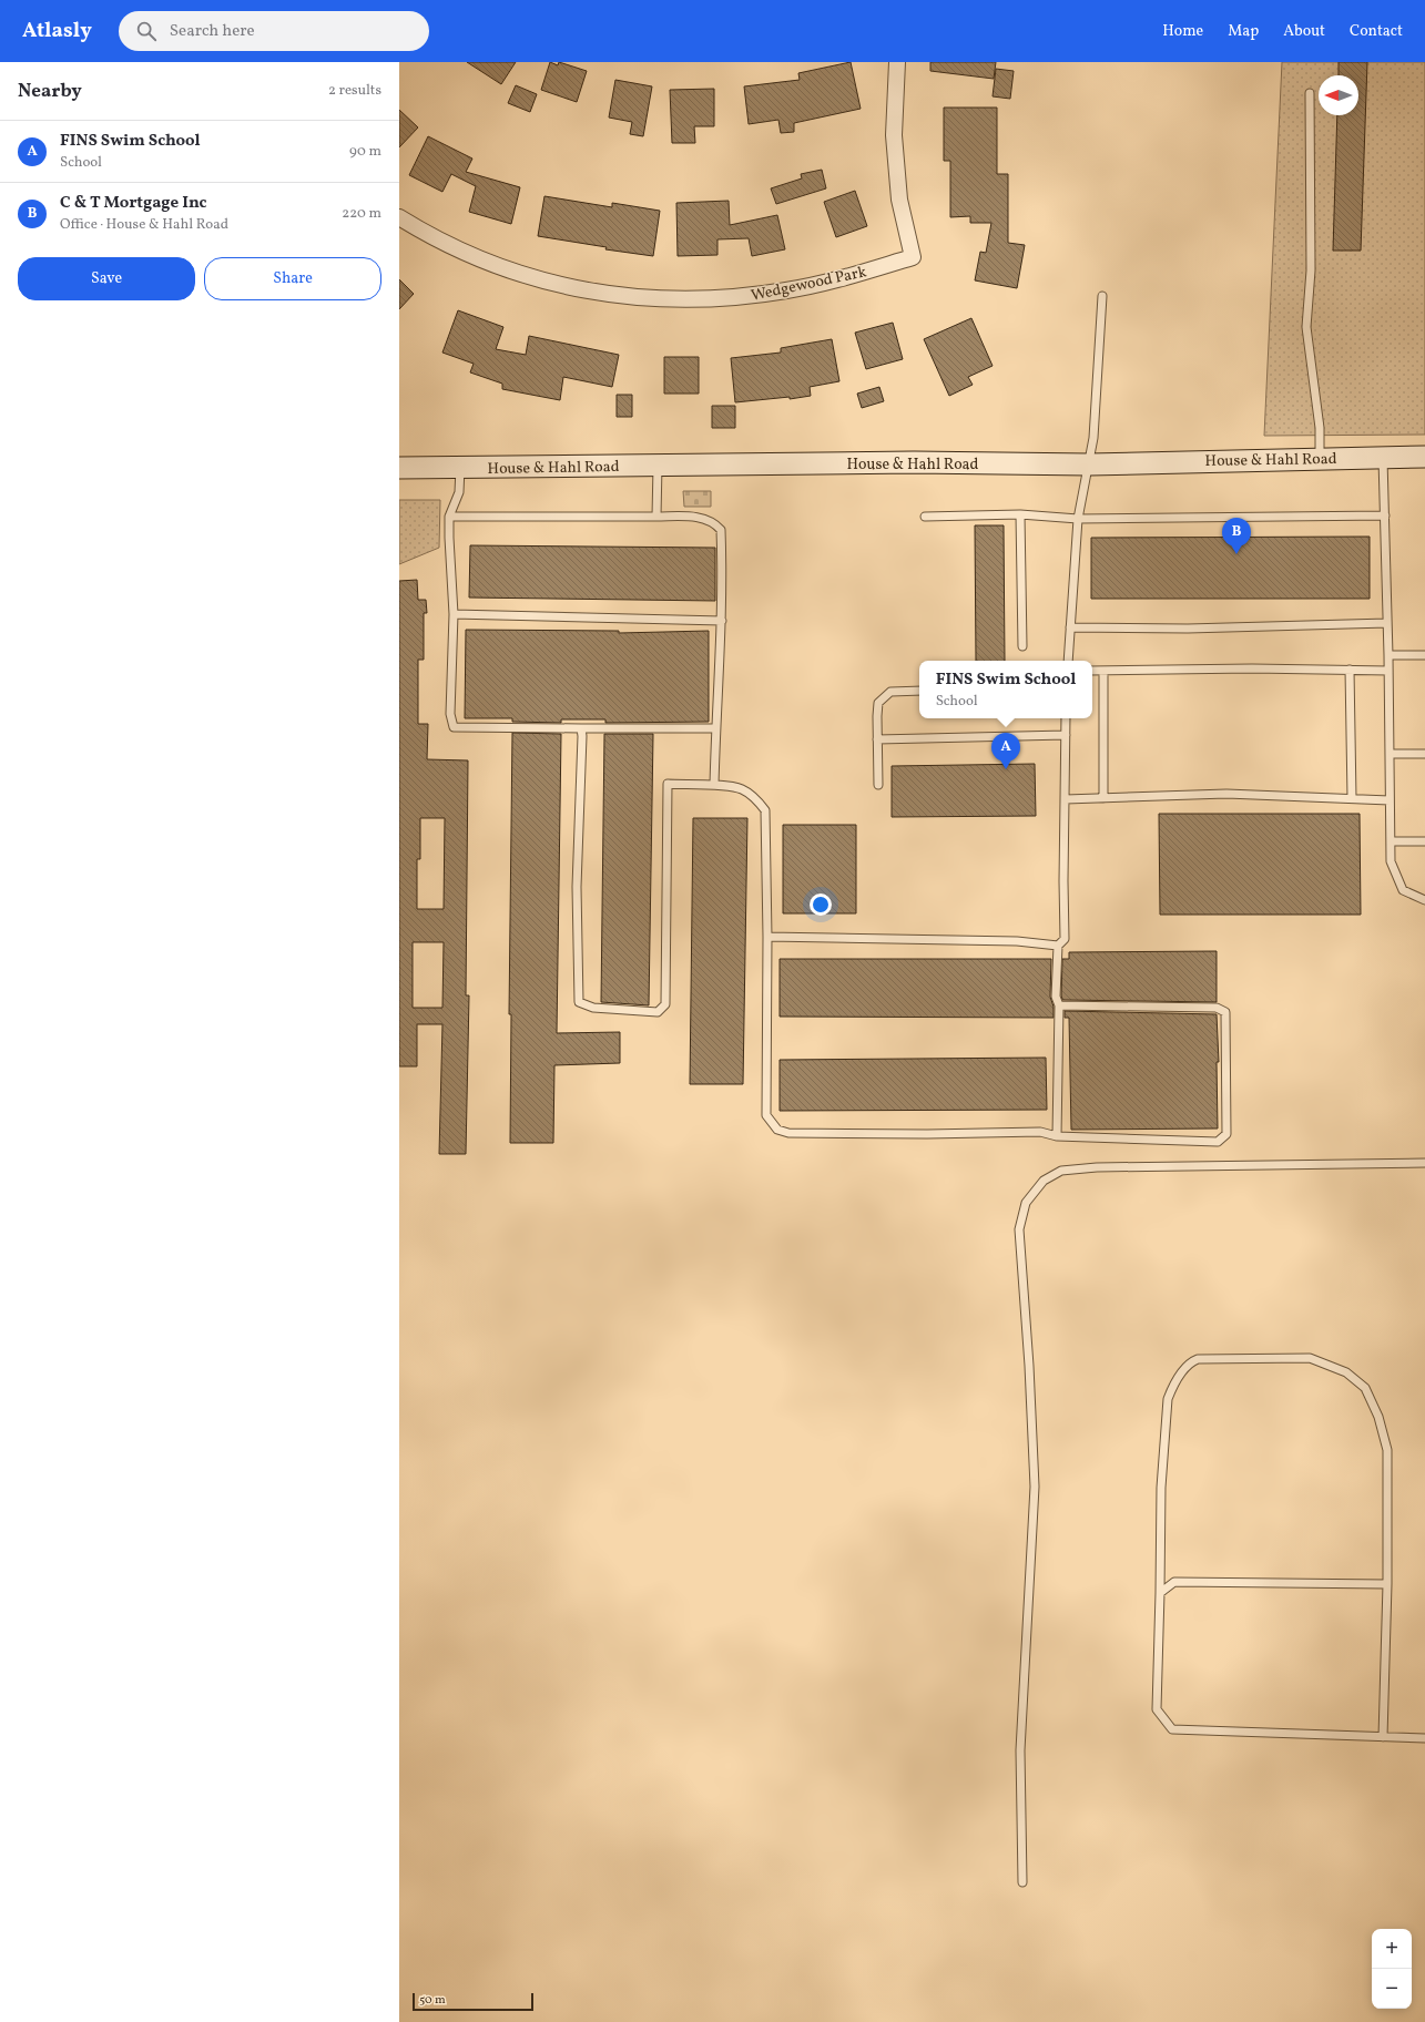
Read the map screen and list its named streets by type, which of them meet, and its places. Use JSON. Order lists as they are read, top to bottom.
{
  "streets": {
    "street": ["Wedgewood Park", "House & Hahl Road"]
  },
  "scale_bar": "50 m",
  "north": "left",
  "page": {
    "header": "Atlasly",
    "search": "Search here",
    "nav": [
      "Home",
      "Map",
      "About",
      "Contact"
    ],
    "heading": ["Nearby", "2 results"],
    "list": [
      {
        "mark": "A",
        "name": "FINS Swim School",
        "note": "School",
        "value": "90 m"
      },
      {
        "mark": "B",
        "name": "C & T Mortgage Inc",
        "note": "Office · House & Hahl Road",
        "value": "220 m"
      }
    ],
    "buttons": ["Save", "Share"],
    "pins": ["B", "A"],
    "popup": ["FINS Swim School", "School"],
    "map_buttons": ["+", "−"],
    "scale": "50 m"
  }
}
